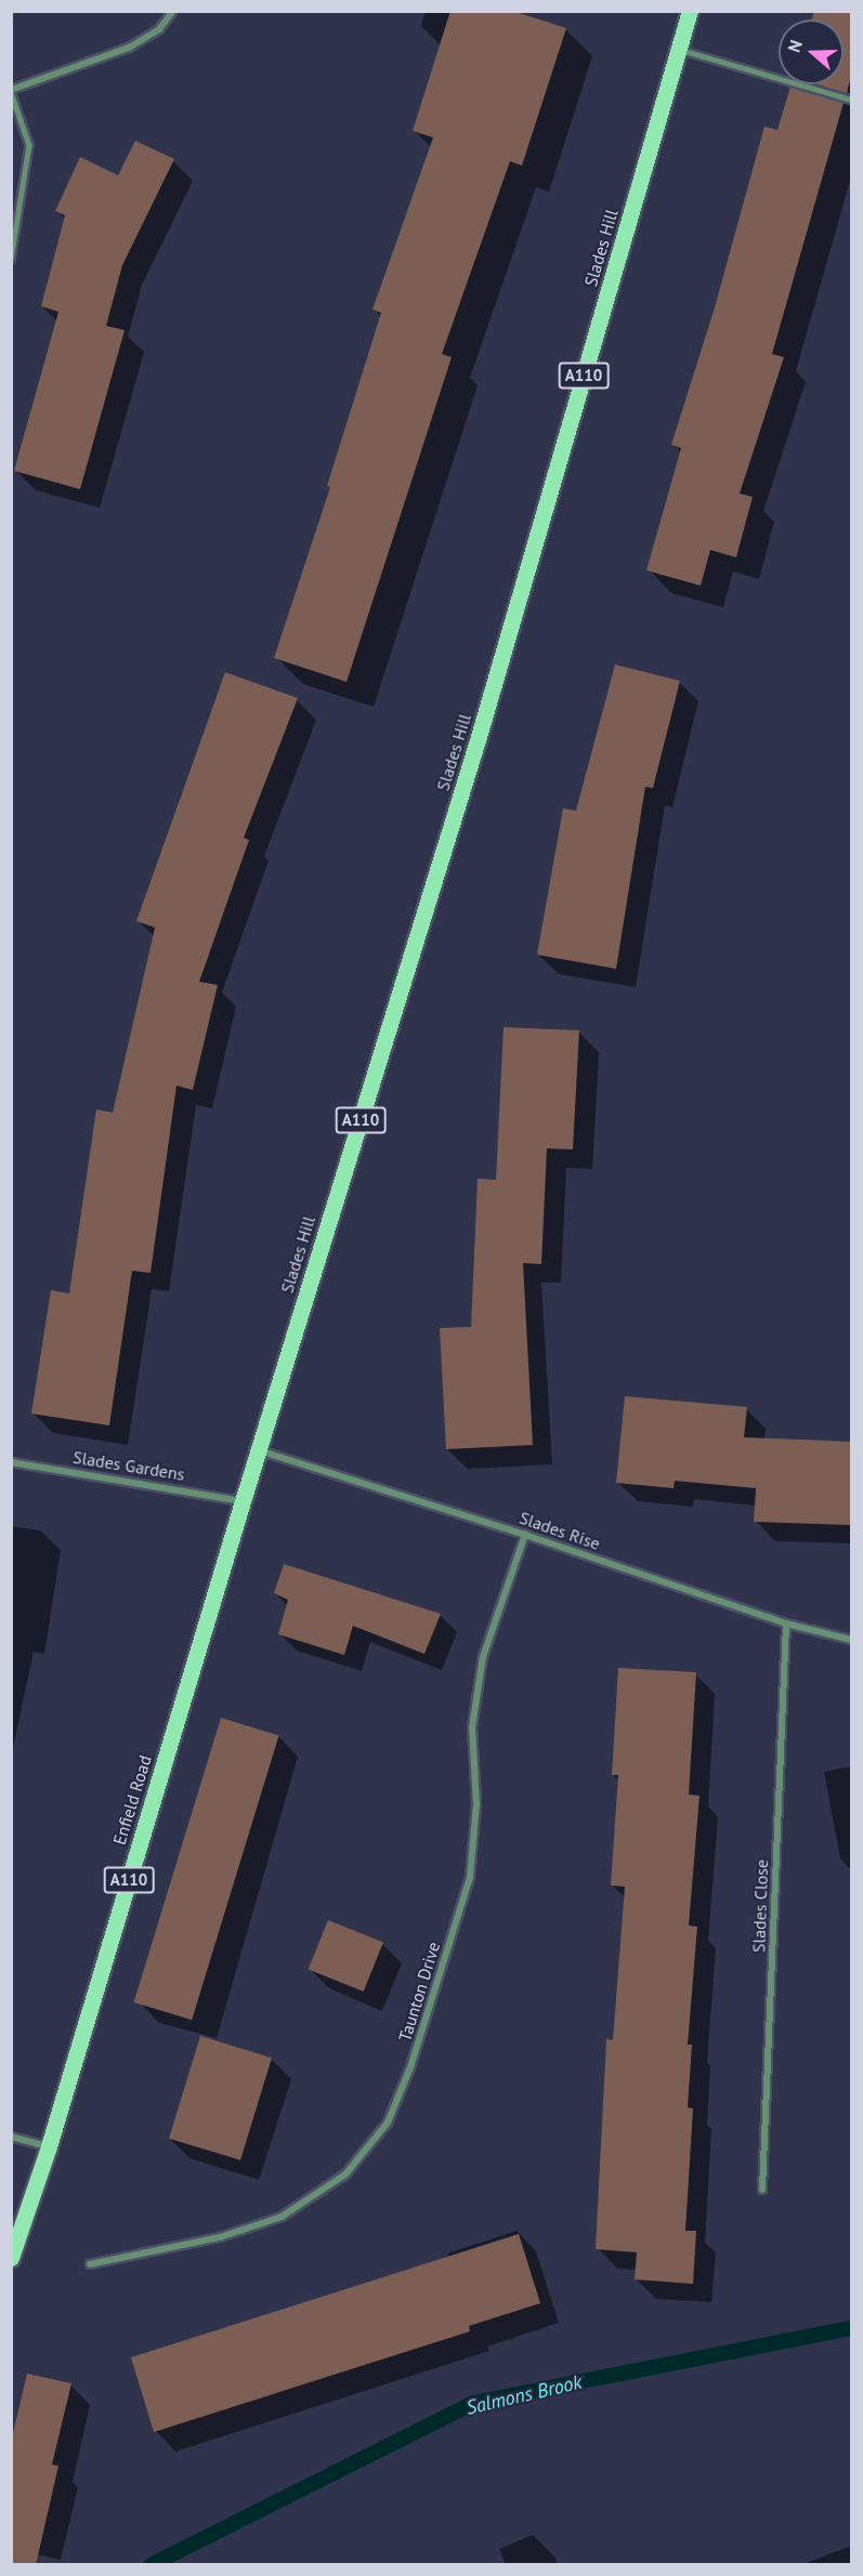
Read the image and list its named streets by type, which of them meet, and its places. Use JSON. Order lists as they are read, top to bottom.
{
  "streets": {
    "main road": ["Slades Hill", "A110", "Enfield Road"],
    "street": [
      "Slades Gardens",
      "Slades Rise",
      "Slades Close",
      "Taunton Drive"
    ]
  },
  "crossings": [
    ["Slades Hill", "Slades Gardens"],
    ["Slades Hill", "Slades Rise"],
    ["Slades Hill", "Enfield Road"],
    ["Slades Gardens", "Enfield Road"],
    ["Slades Rise", "Slades Close"],
    ["Slades Rise", "Taunton Drive"]
  ],
  "water": ["Salmons Brook"],
  "north": "left"
}
